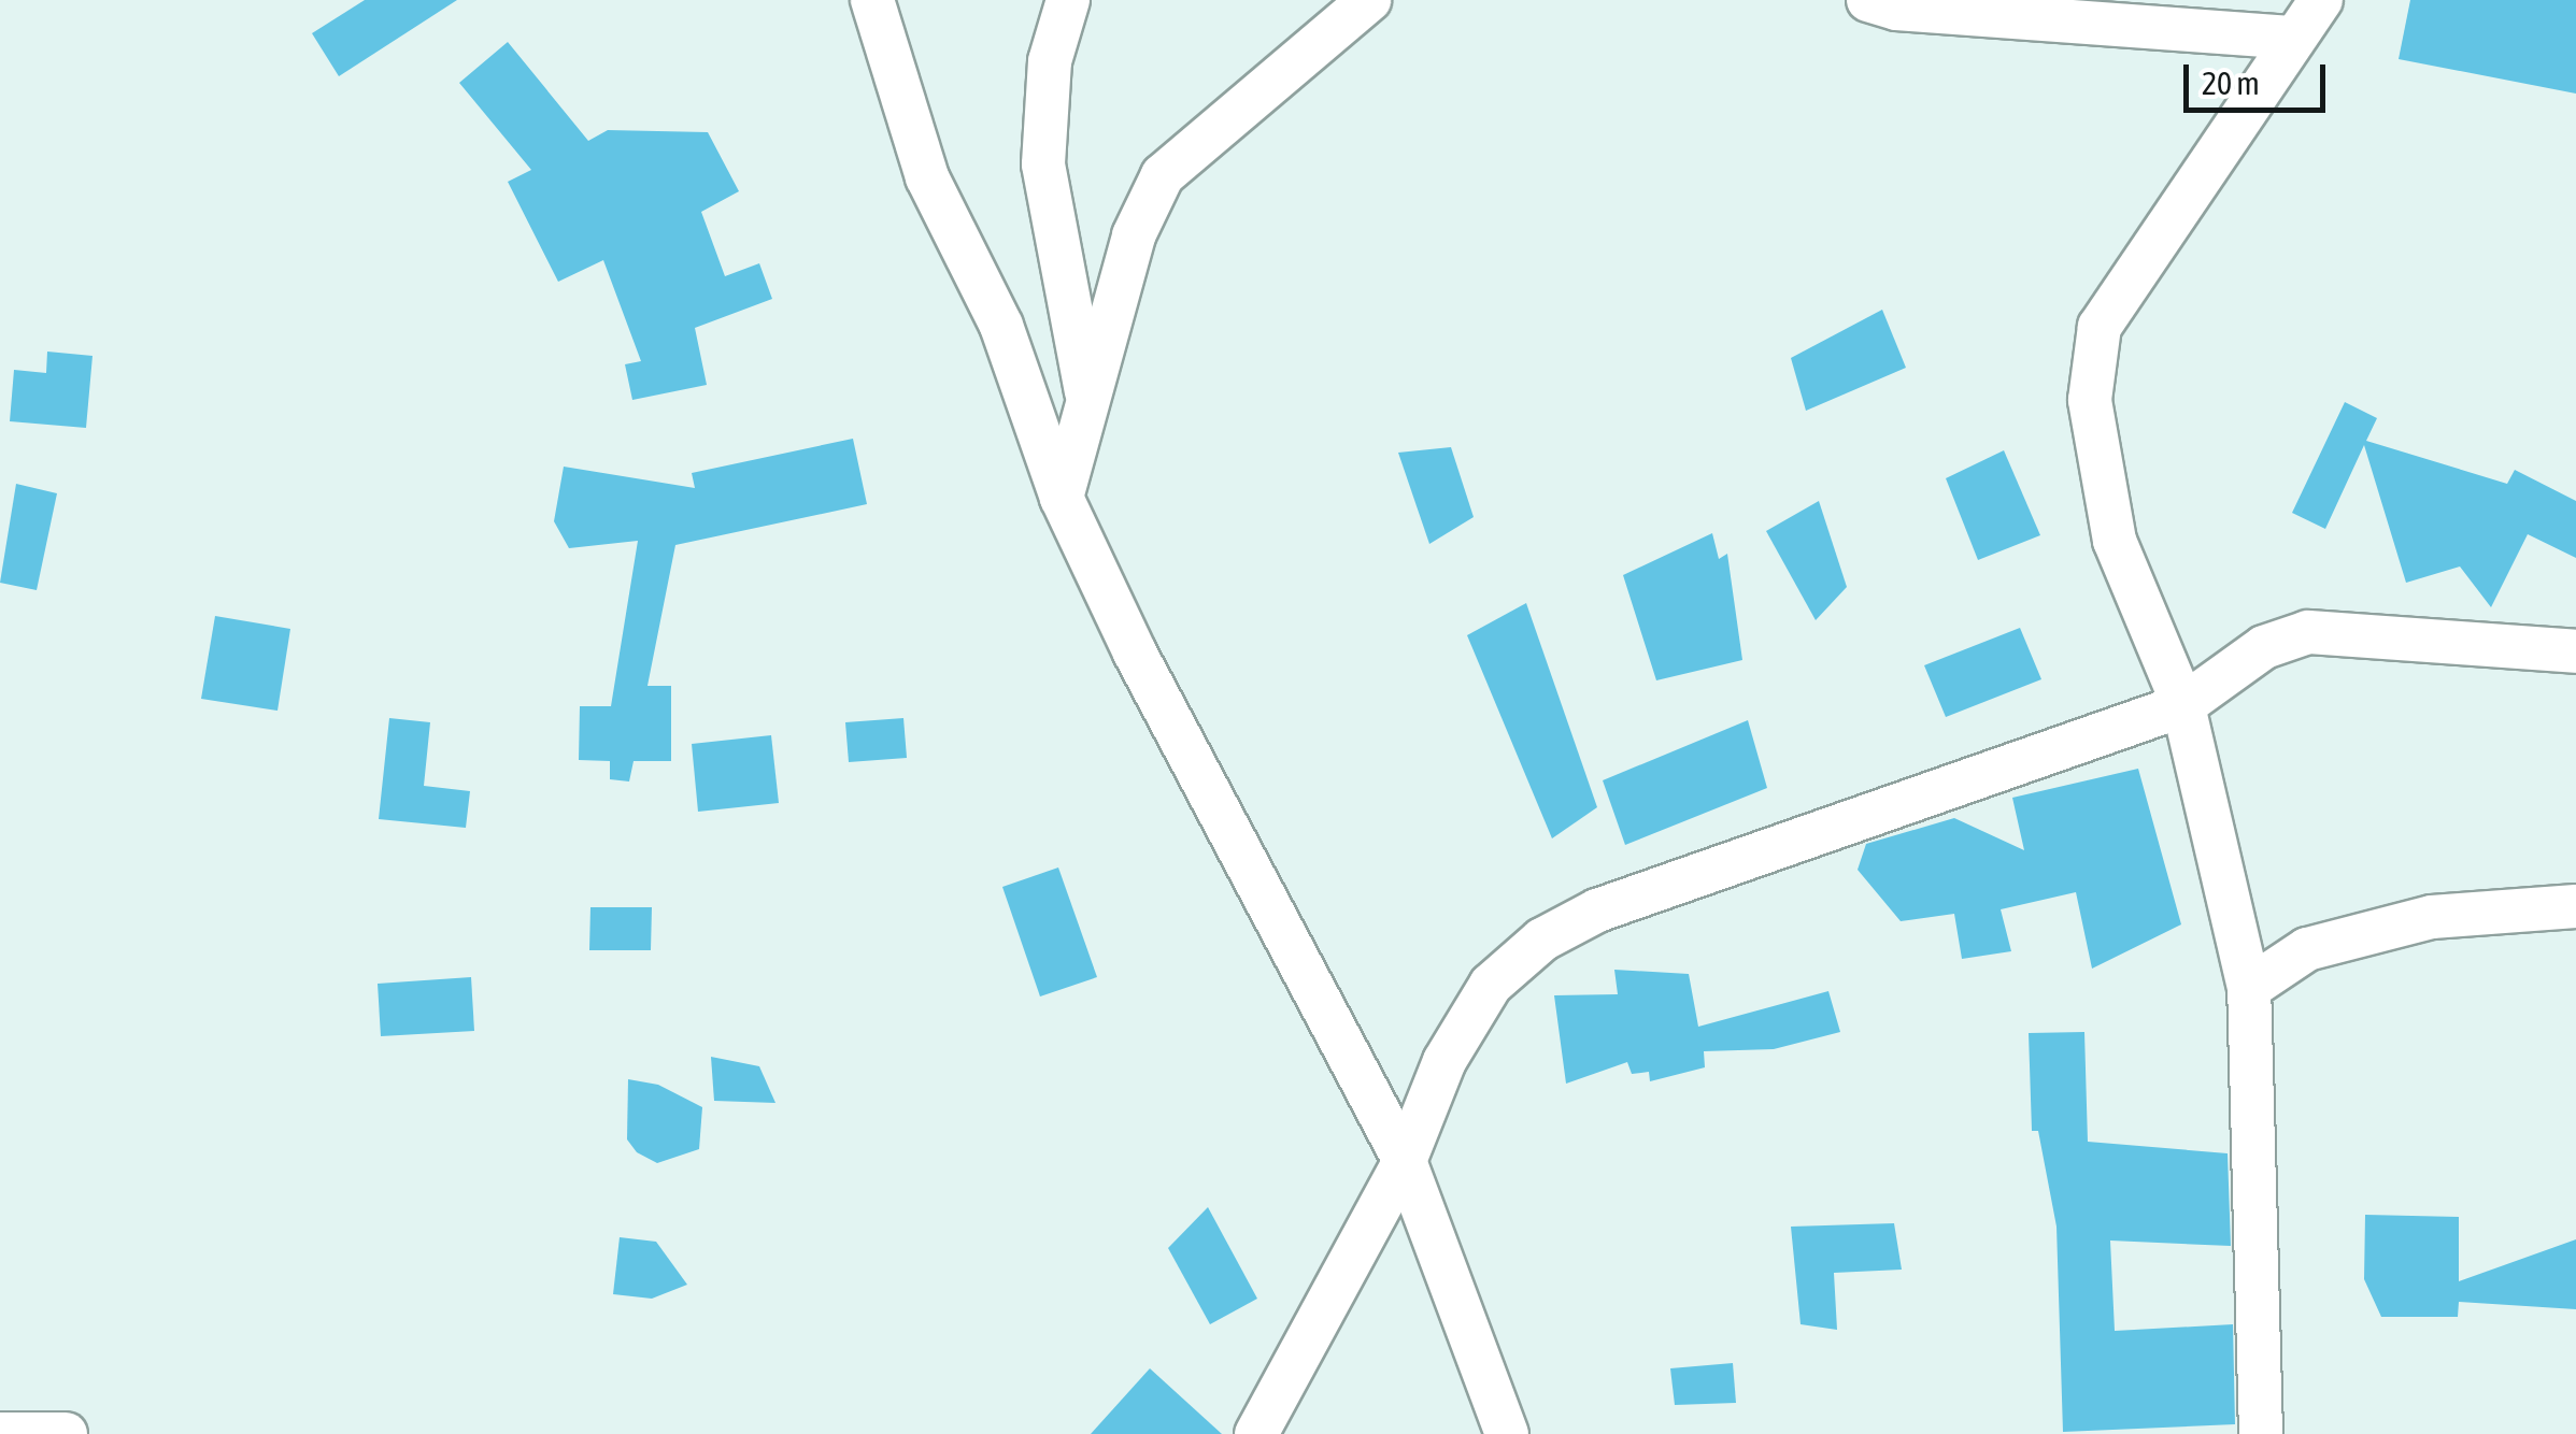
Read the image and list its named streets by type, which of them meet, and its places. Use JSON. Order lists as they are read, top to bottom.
{
  "scale_bar": "20 m"
}
